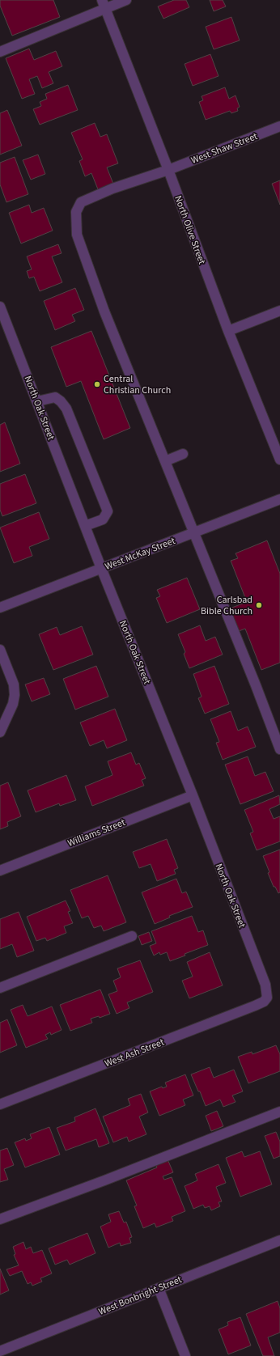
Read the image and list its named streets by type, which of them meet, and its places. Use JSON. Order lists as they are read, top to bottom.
{
  "streets": {
    "street": [
      "West Shaw Street",
      "North Olive Street",
      "North Oak Street",
      "West McKay Street",
      "Williams Street",
      "West Ash Street",
      "West Bonbright Street"
    ]
  },
  "crossings": [
    ["West Shaw Street", "North Olive Street"],
    ["West Shaw Street", "West McKay Street"],
    ["North Oak Street", "West McKay Street"],
    ["North Oak Street", "Williams Street"],
    ["North Oak Street", "West Ash Street"]
  ],
  "places": ["Central Christian Church", "Carlsbad Bible Church"]
}
